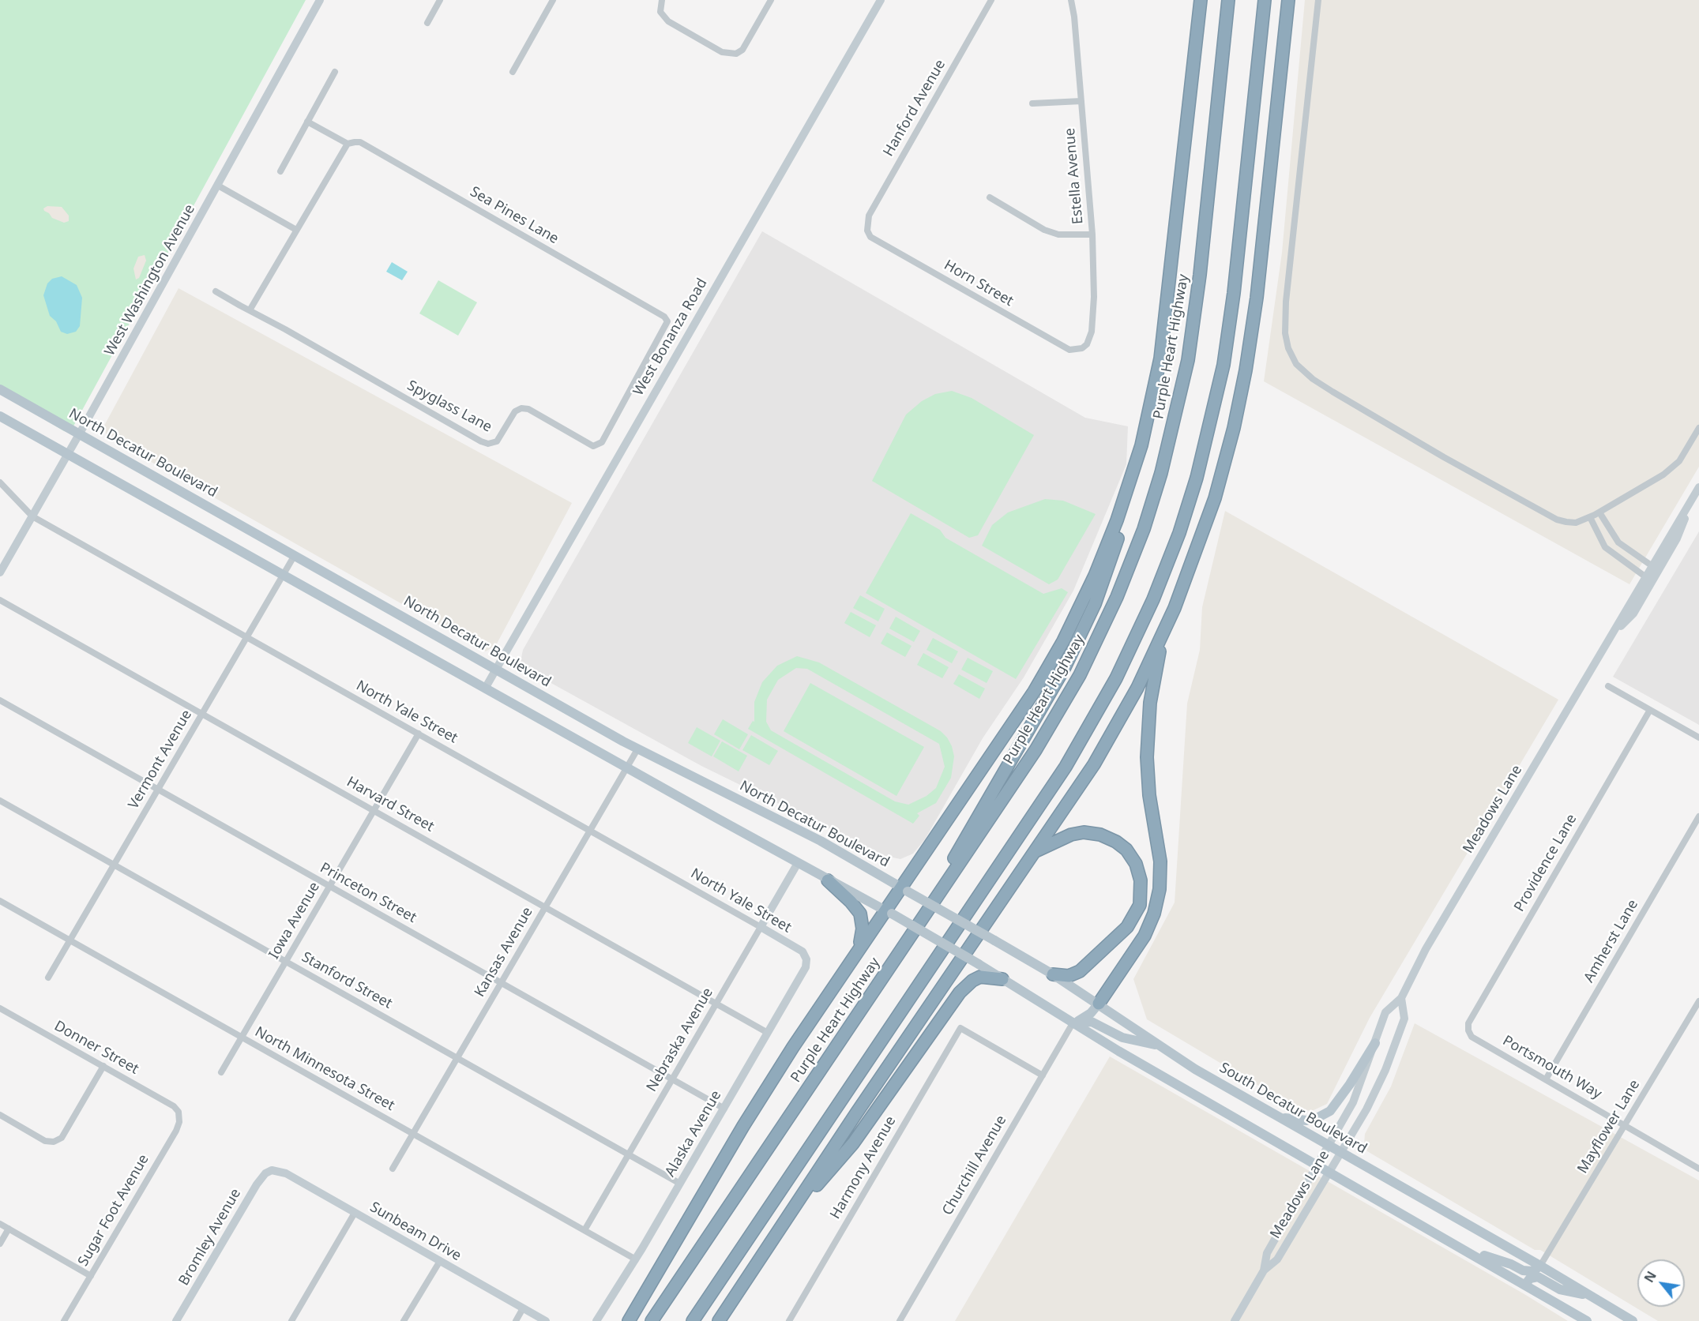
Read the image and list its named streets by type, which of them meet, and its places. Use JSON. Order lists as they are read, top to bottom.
{
  "streets": {
    "highway": ["Purple Heart Highway"],
    "main road": ["North Decatur Boulevard", "South Decatur Boulevard"],
    "street": [
      "Hanford Avenue",
      "Estella Avenue",
      "Sea Pines Lane",
      "West Washington Avenue",
      "Horn Street",
      "West Bonanza Road",
      "Spyglass Lane",
      "North Yale Street",
      "Vermont Avenue",
      "Harvard Street",
      "Meadows Lane",
      "Providence Lane",
      "Princeton Street",
      "Iowa Avenue",
      "Amherst Lane",
      "Kansas Avenue",
      "Stanford Street",
      "Nebraska Avenue",
      "Donner Street",
      "Portsmouth Way",
      "North Minnesota Street",
      "Mayflower Lane",
      "Alaska Avenue",
      "Churchill Avenue",
      "Harmony Avenue",
      "Sugar Foot Avenue",
      "Sunbeam Drive",
      "Bromley Avenue"
    ]
  },
  "crossings": [
    ["Hanford Avenue", "Horn Street"],
    ["Estella Avenue", "Horn Street"],
    ["Sea Pines Lane", "Spyglass Lane"],
    ["West Washington Avenue", "North Decatur Boulevard"],
    ["West Washington Avenue", "North Yale Street"],
    ["West Bonanza Road", "North Decatur Boulevard"],
    ["North Decatur Boulevard", "Vermont Avenue"],
    ["North Decatur Boulevard", "Kansas Avenue"],
    ["North Decatur Boulevard", "South Decatur Boulevard"],
    ["North Yale Street", "Vermont Avenue"],
    ["North Yale Street", "Iowa Avenue"],
    ["North Yale Street", "Kansas Avenue"],
    ["North Yale Street", "Nebraska Avenue"],
    ["North Yale Street", "Alaska Avenue"],
    ["Vermont Avenue", "Harvard Street"],
    ["Vermont Avenue", "Princeton Street"],
    ["Vermont Avenue", "Stanford Street"],
    ["Vermont Avenue", "North Minnesota Street"],
    ["Harvard Street", "Iowa Avenue"],
    ["Harvard Street", "Kansas Avenue"],
    ["Harvard Street", "Nebraska Avenue"],
    ["Harvard Street", "Alaska Avenue"],
    ["Meadows Lane", "South Decatur Boulevard"],
    ["Providence Lane", "Portsmouth Way"],
    ["Princeton Street", "Iowa Avenue"],
    ["Princeton Street", "Kansas Avenue"],
    ["Princeton Street", "Nebraska Avenue"],
    ["Princeton Street", "Alaska Avenue"],
    ["Iowa Avenue", "Stanford Street"],
    ["Iowa Avenue", "North Minnesota Street"],
    ["Amherst Lane", "Portsmouth Way"],
    ["Kansas Avenue", "Stanford Street"],
    ["Kansas Avenue", "North Minnesota Street"],
    ["Stanford Street", "Nebraska Avenue"],
    ["Stanford Street", "Alaska Avenue"],
    ["Nebraska Avenue", "North Minnesota Street"],
    ["Donner Street", "Sugar Foot Avenue"],
    ["Portsmouth Way", "Mayflower Lane"],
    ["North Minnesota Street", "Alaska Avenue"],
    ["South Decatur Boulevard", "Mayflower Lane"],
    ["Churchill Avenue", "Harmony Avenue"],
    ["Sunbeam Drive", "Bromley Avenue"]
  ],
  "north": "top left"
}
